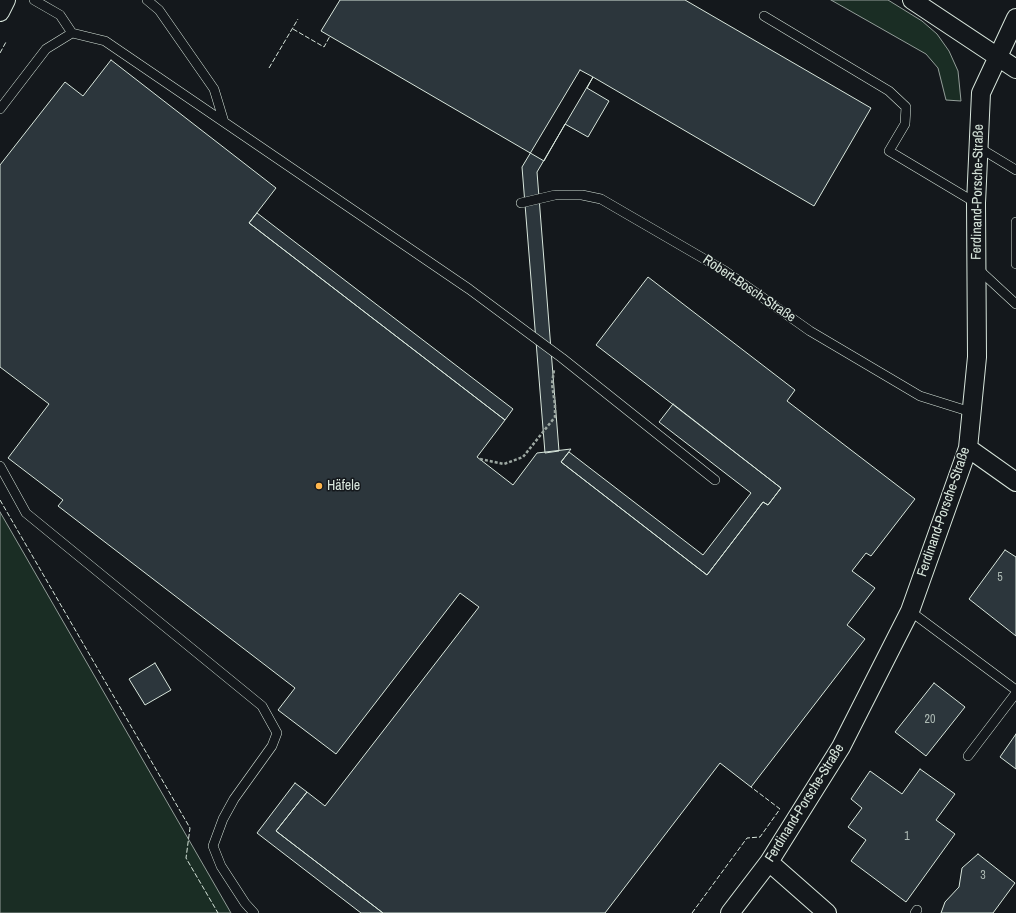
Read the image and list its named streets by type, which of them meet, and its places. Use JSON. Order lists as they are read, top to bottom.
{
  "streets": {
    "street": ["Ferdinand-Porsche-Straße"],
    "lane": ["Robert-Bosch-Straße"]
  },
  "crossings": [
    ["Ferdinand-Porsche-Straße", "Robert-Bosch-Straße"]
  ],
  "places": ["Häfele"],
  "house_numbers": [
    "5",
    "20",
    "1",
    "3"
  ]
}
